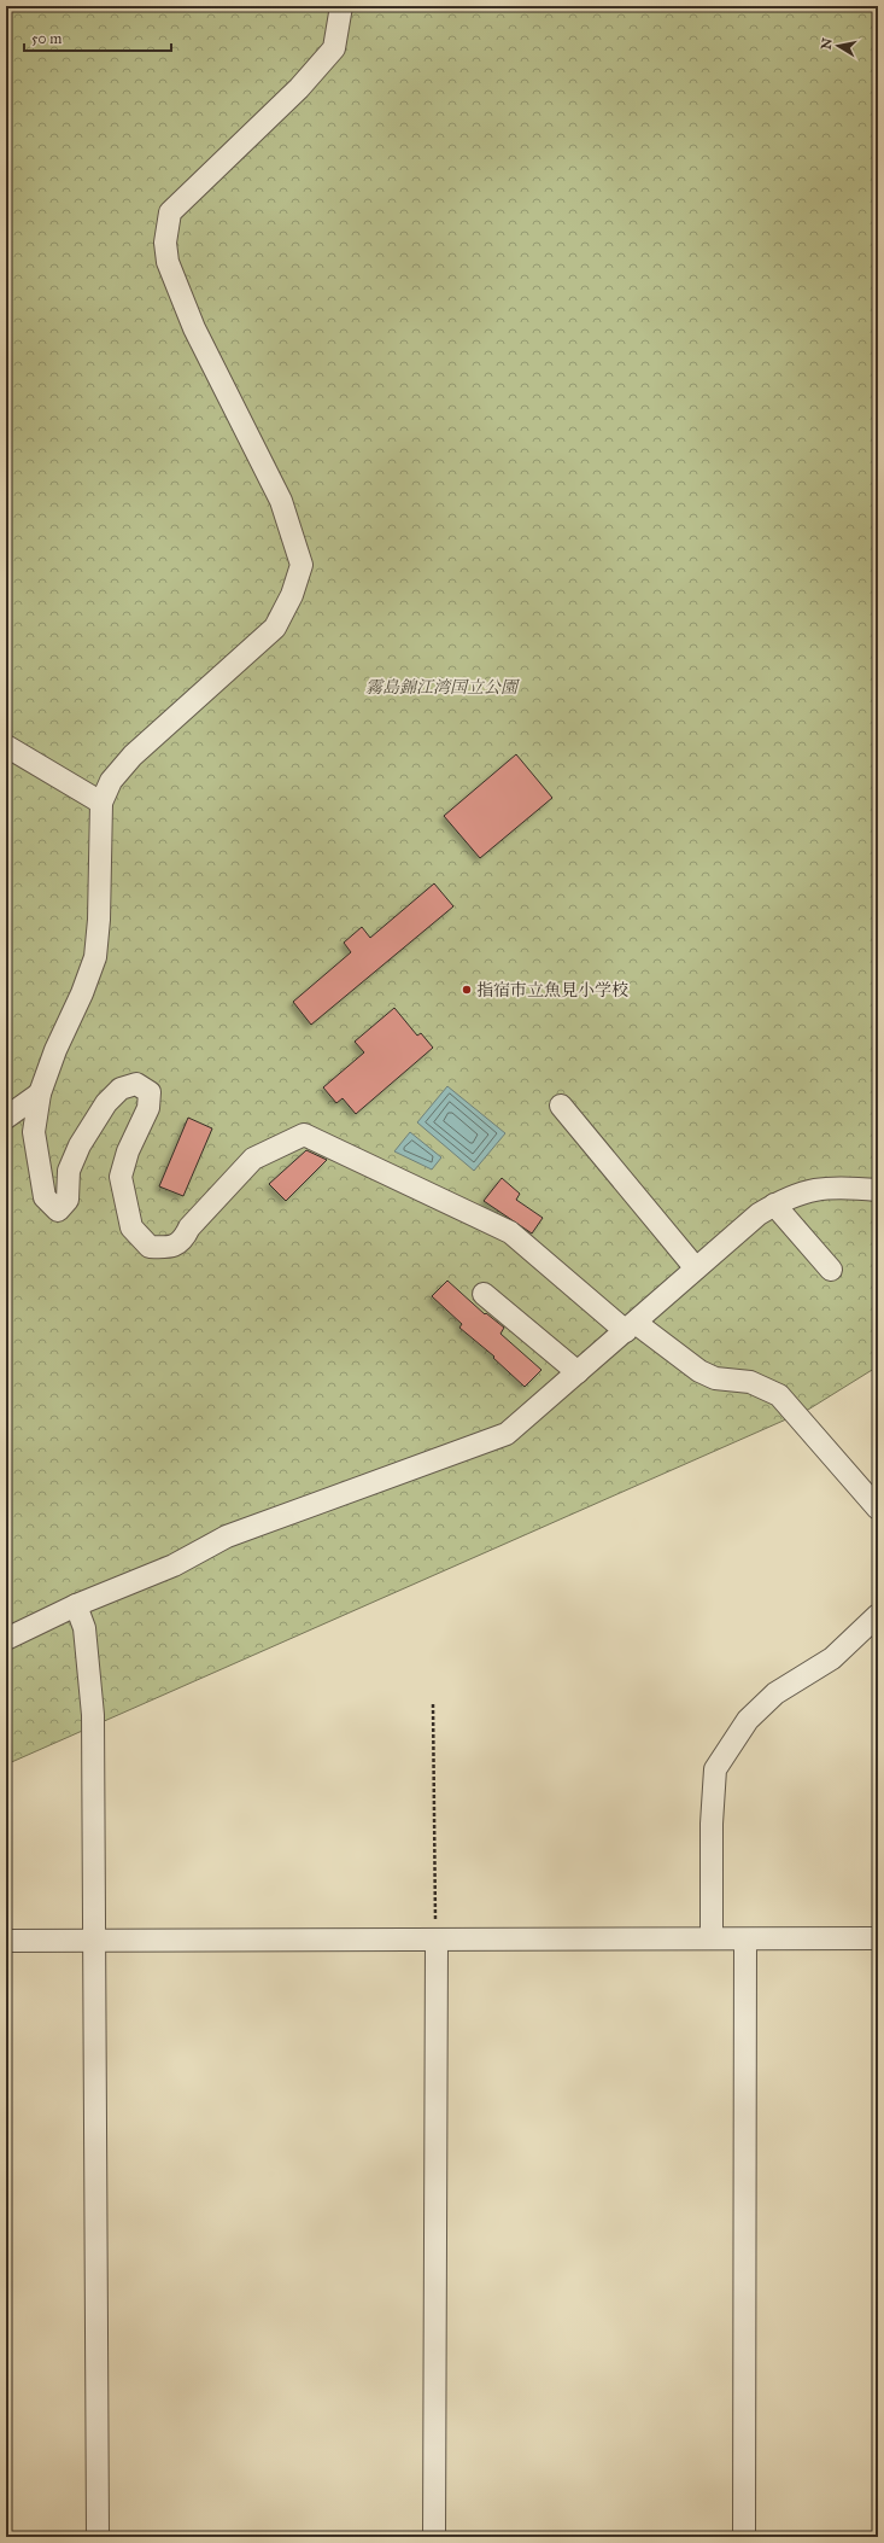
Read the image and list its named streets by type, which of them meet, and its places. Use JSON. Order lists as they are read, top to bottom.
{
  "parks": ["霧島錦江湾国立公園"],
  "places": ["指宿市立魚見小学校"],
  "scale_bar": "50 m",
  "north": "left"
}
